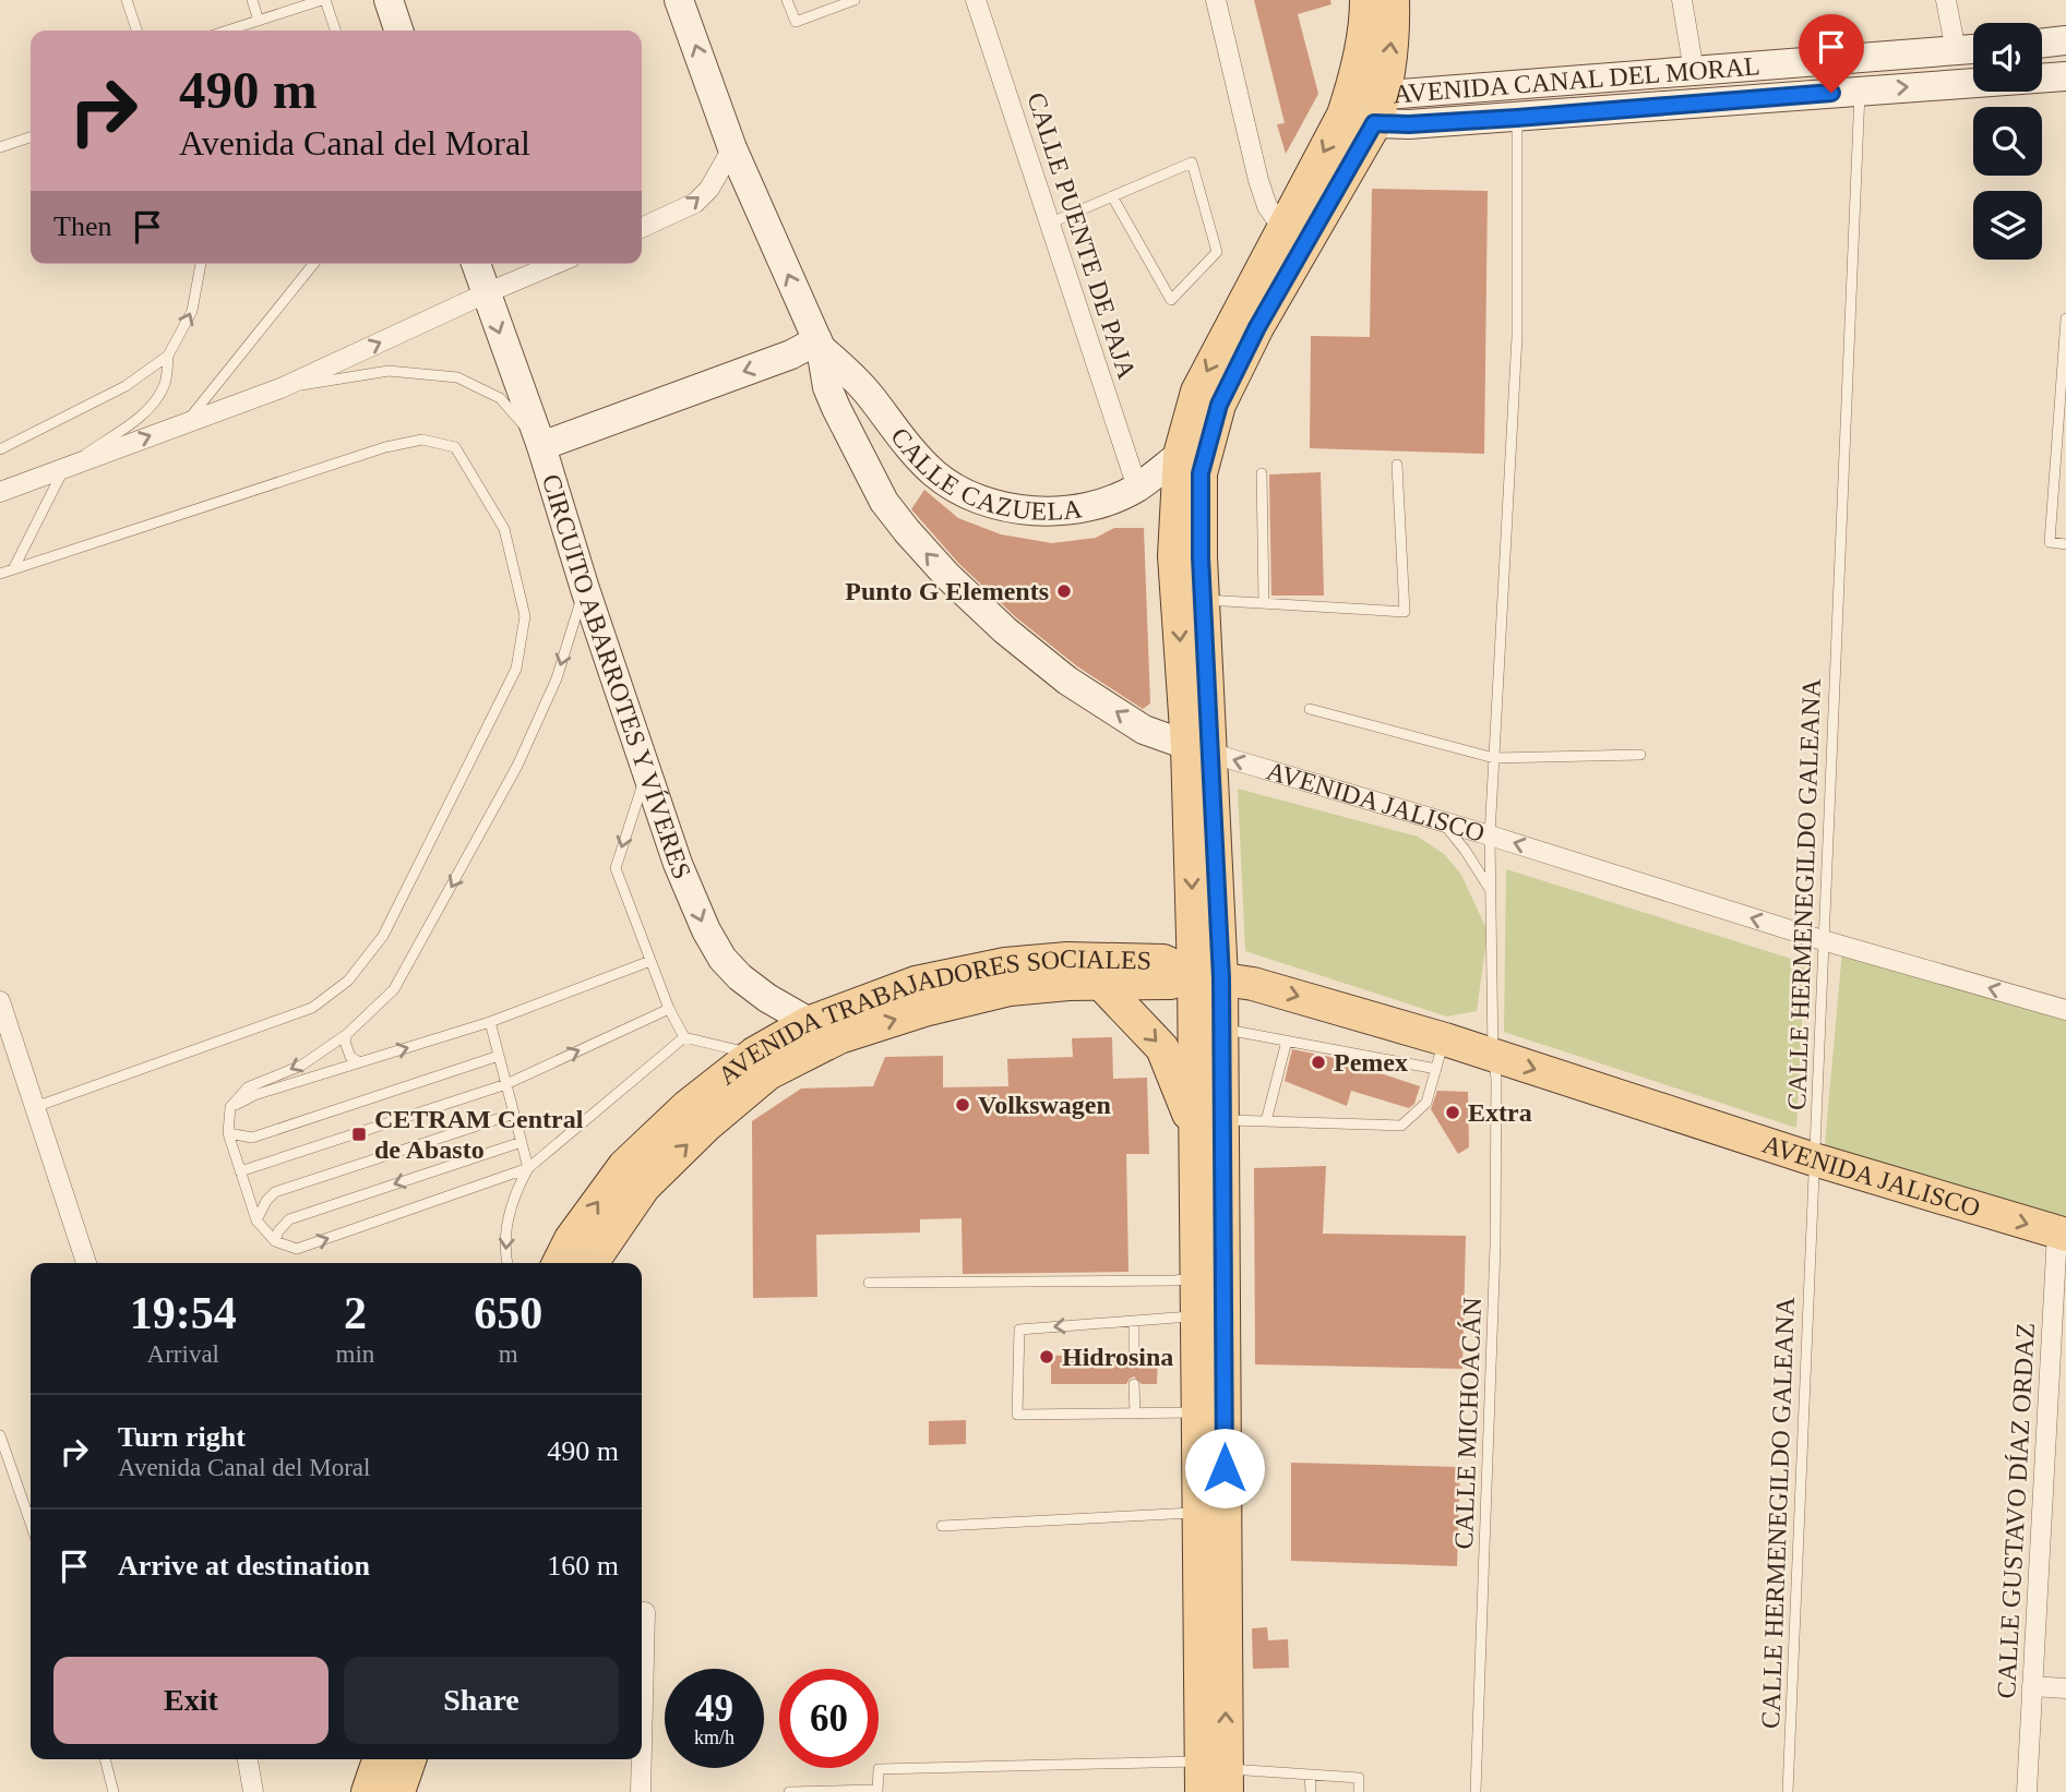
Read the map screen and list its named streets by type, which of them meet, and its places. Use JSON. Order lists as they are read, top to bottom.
{
  "streets": {
    "main road": [
      "AVENIDA CANAL DEL MORAL",
      "CALLE CAZUELA",
      "CIRCUITO ABARROTES Y VÍVERES",
      "AVENIDA JALISCO",
      "AVENIDA TRABAJADORES SOCIALES"
    ],
    "street": ["CALLE PUENTE DE PAJA", "CALLE GUSTAVO DÍAZ ORDAZ"],
    "lane": ["CALLE HERMENEGILDO GALEANA", "CALLE MICHOACÁN"]
  },
  "crossings": [
    ["AVENIDA CANAL DEL MORAL", "CALLE HERMENEGILDO GALEANA"],
    ["AVENIDA CANAL DEL MORAL", "CALLE MICHOACÁN"],
    ["CALLE PUENTE DE PAJA", "CALLE CAZUELA"],
    ["CALLE CAZUELA", "AVENIDA JALISCO"],
    ["CIRCUITO ABARROTES Y VÍVERES", "AVENIDA TRABAJADORES SOCIALES"],
    ["AVENIDA JALISCO", "CALLE HERMENEGILDO GALEANA"],
    ["AVENIDA JALISCO", "AVENIDA TRABAJADORES SOCIALES"],
    ["AVENIDA JALISCO", "CALLE MICHOACÁN"],
    ["AVENIDA JALISCO", "CALLE GUSTAVO DÍAZ ORDAZ"]
  ],
  "one_way": ["CALLE CAZUELA", "CIRCUITO ABARROTES Y VÍVERES", "AVENIDA TRABAJADORES SOCIALES"],
  "places": {
    "other": [
      "Punto G Elements",
      "Pemex",
      "Volkswagen",
      "Extra",
      "Hidrosina"
    ],
    "transit": ["CETRAM Central de Abasto"]
  },
  "page": {
    "turn": ["490 m", "Avenida Canal del Moral"],
    "then": "Then",
    "eta": [
      "19:54",
      "Arrival",
      "2",
      "min",
      "650",
      "m"
    ],
    "list": [
      {
        "name": "Turn right",
        "note": "Avenida Canal del Moral",
        "value": "490 m"
      },
      {
        "name": "Arrive at destination",
        "value": "160 m"
      }
    ],
    "buttons": ["Exit", "Share"],
    "speed": "49 km/h",
    "limit": "60"
  }
}
